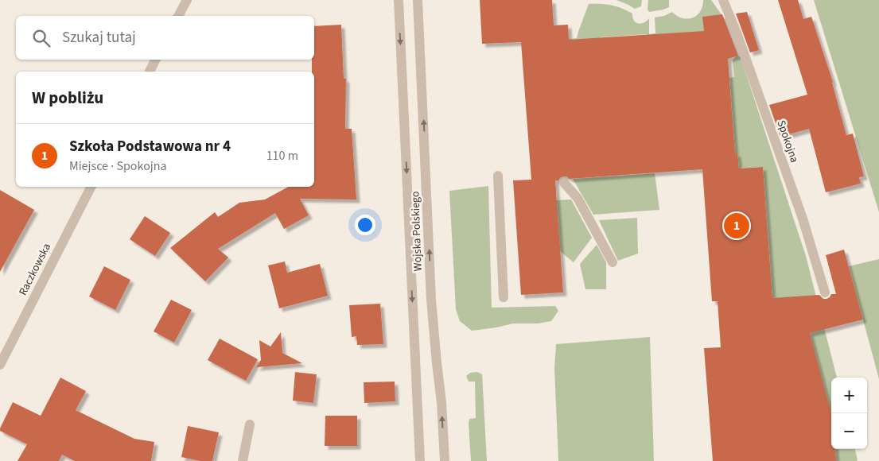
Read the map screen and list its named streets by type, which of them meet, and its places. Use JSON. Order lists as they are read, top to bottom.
{
  "streets": {
    "street": ["Spokojna", "Wojska Polskiego", "Raczkowska"]
  },
  "page": {
    "search": "Szukaj tutaj",
    "heading": "W pobliżu",
    "list": [
      {
        "mark": "1",
        "name": "Szkoła Podstawowa nr 4",
        "note": "Miejsce · Spokojna",
        "value": "110 m"
      }
    ],
    "pins": "1",
    "map_buttons": ["+", "−"]
  }
}
